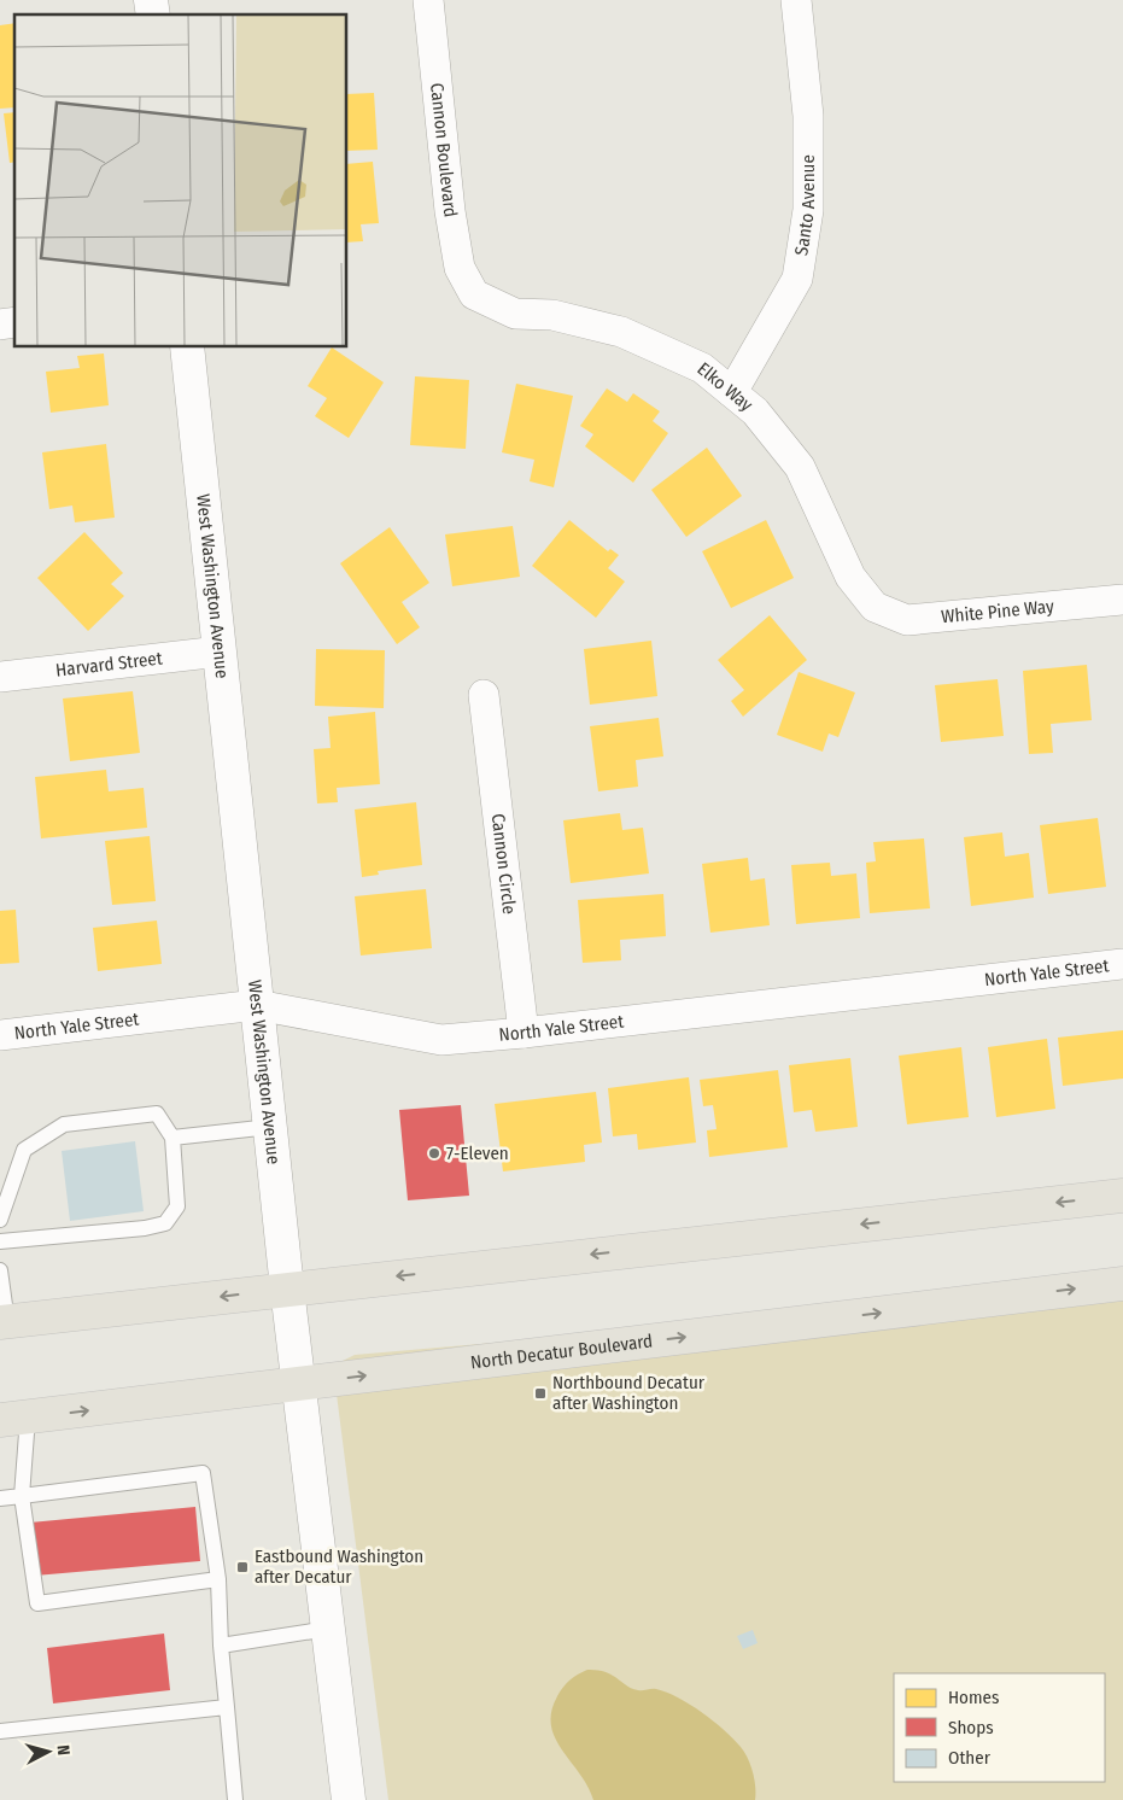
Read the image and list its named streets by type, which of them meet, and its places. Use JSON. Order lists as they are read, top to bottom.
{
  "streets": {
    "main road": ["West Washington Avenue", "North Decatur Boulevard"],
    "street": [
      "Cannon Boulevard",
      "Santo Avenue",
      "Elko Way",
      "White Pine Way",
      "Harvard Street",
      "Cannon Circle",
      "North Yale Street"
    ]
  },
  "crossings": [
    ["Cannon Boulevard", "Elko Way"],
    ["Santo Avenue", "Elko Way"],
    ["Elko Way", "White Pine Way"],
    ["West Washington Avenue", "Harvard Street"],
    ["West Washington Avenue", "North Yale Street"],
    ["West Washington Avenue", "North Decatur Boulevard"],
    ["Cannon Circle", "North Yale Street"]
  ],
  "places": {
    "other": ["7-Eleven"],
    "transit": ["Northbound Decatur after Washington", "Eastbound Washington after Decatur"]
  },
  "legend": ["Homes", "Shops", "Other"],
  "north": "right"
}
